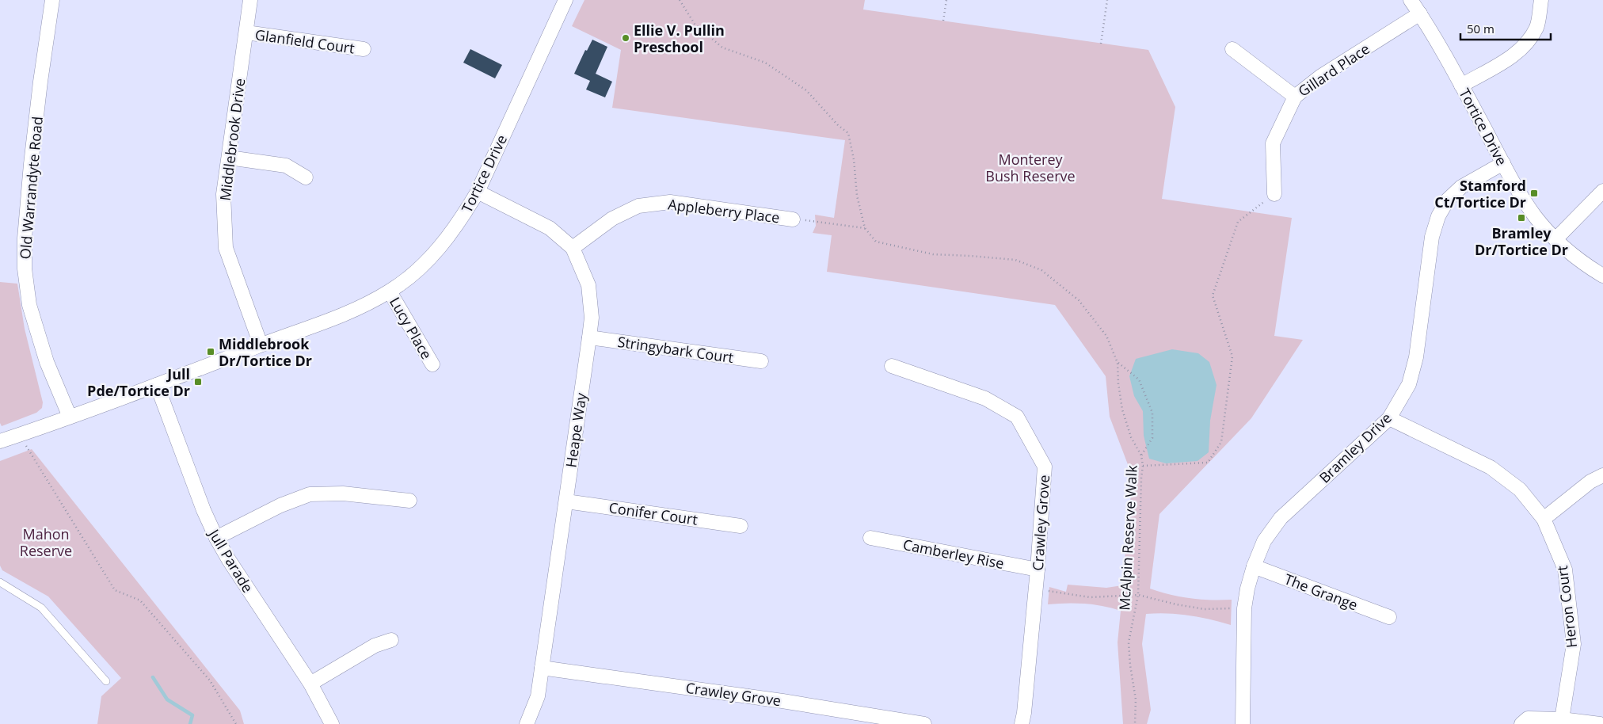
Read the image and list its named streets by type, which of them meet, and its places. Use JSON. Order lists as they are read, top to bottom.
{
  "streets": {
    "street": [
      "Glanfield Court",
      "Gillard Place",
      "Tortice Drive",
      "Middlebrook Drive",
      "Old Warrandyte Road",
      "Appleberry Place",
      "Lucy Place",
      "Stringybark Court",
      "Heape Way",
      "Bramley Drive",
      "Conifer Court",
      "Crawley Grove",
      "Camberley Rise",
      "Jull Parade",
      "The Grange",
      "Heron Court"
    ],
    "path": ["McAlpin Reserve Walk"]
  },
  "crossings": [
    ["Glanfield Court", "Middlebrook Drive"],
    ["Gillard Place", "Tortice Drive"],
    ["Tortice Drive", "Middlebrook Drive"],
    ["Tortice Drive", "Old Warrandyte Road"],
    ["Tortice Drive", "Lucy Place"],
    ["Tortice Drive", "Heape Way"],
    ["Tortice Drive", "Bramley Drive"],
    ["Tortice Drive", "Jull Parade"],
    ["Appleberry Place", "Heape Way"],
    ["Stringybark Court", "Heape Way"],
    ["Heape Way", "Conifer Court"],
    ["Heape Way", "Crawley Grove"],
    ["Bramley Drive", "The Grange"],
    ["Bramley Drive", "Heron Court"],
    ["Crawley Grove", "Camberley Rise"]
  ],
  "parks": ["Monterey Bush Reserve", "Mahon Reserve"],
  "places": {
    "other": ["Ellie V. Pullin Preschool"],
    "transit": [
      "Stamford Ct/Tortice Dr",
      "Bramley Dr/Tortice Dr",
      "Middlebrook Dr/Tortice Dr",
      "Jull Pde/Tortice Dr"
    ]
  },
  "scale_bar": "50 m"
}
